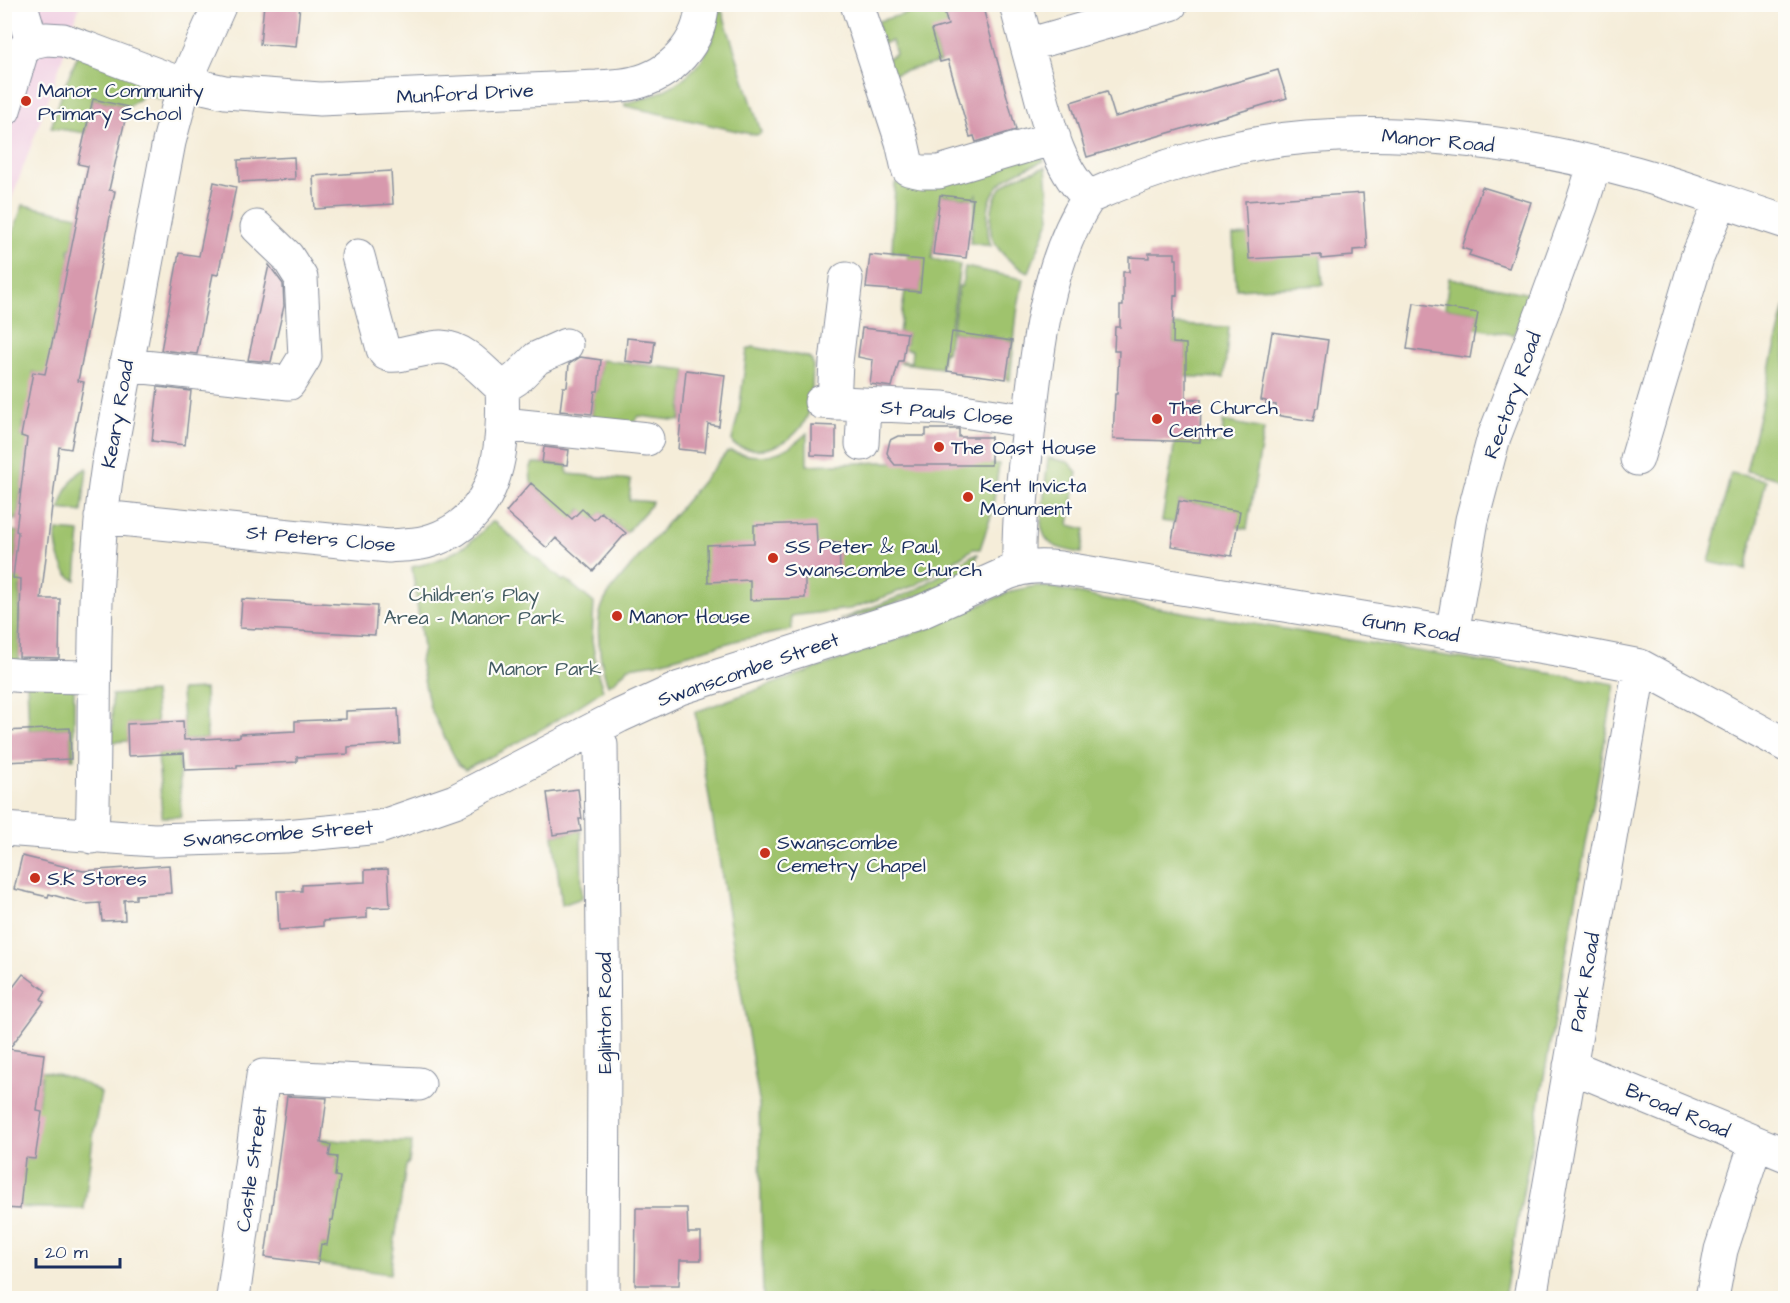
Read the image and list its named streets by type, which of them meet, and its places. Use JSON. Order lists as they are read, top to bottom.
{
  "streets": {
    "street": [
      "Munford Drive",
      "Manor Road",
      "Rectory Road",
      "St Pauls Close",
      "Keary Road",
      "St Peters Close",
      "Gunn Road",
      "Swanscombe Street",
      "Park Road",
      "Eglinton Road",
      "Broad Road",
      "Castle Street"
    ]
  },
  "crossings": [
    ["Munford Drive", "Keary Road"],
    ["Manor Road", "Rectory Road"],
    ["Rectory Road", "Gunn Road"],
    ["Keary Road", "St Peters Close"],
    ["Keary Road", "Swanscombe Street"],
    ["Gunn Road", "Swanscombe Street"],
    ["Gunn Road", "Park Road"],
    ["Swanscombe Street", "Eglinton Road"],
    ["Park Road", "Broad Road"]
  ],
  "parks": ["Children's Play Area - Manor Park", "Manor Park"],
  "places": [
    "Manor Community Primary School",
    "The Church Centre",
    "The Oast House",
    "Kent Invicta Monument",
    "SS Peter & Paul, Swanscombe Church",
    "Manor House",
    "Swanscombe Cemetry Chapel",
    "S.K Stores"
  ],
  "scale_bar": "20 m"
}
